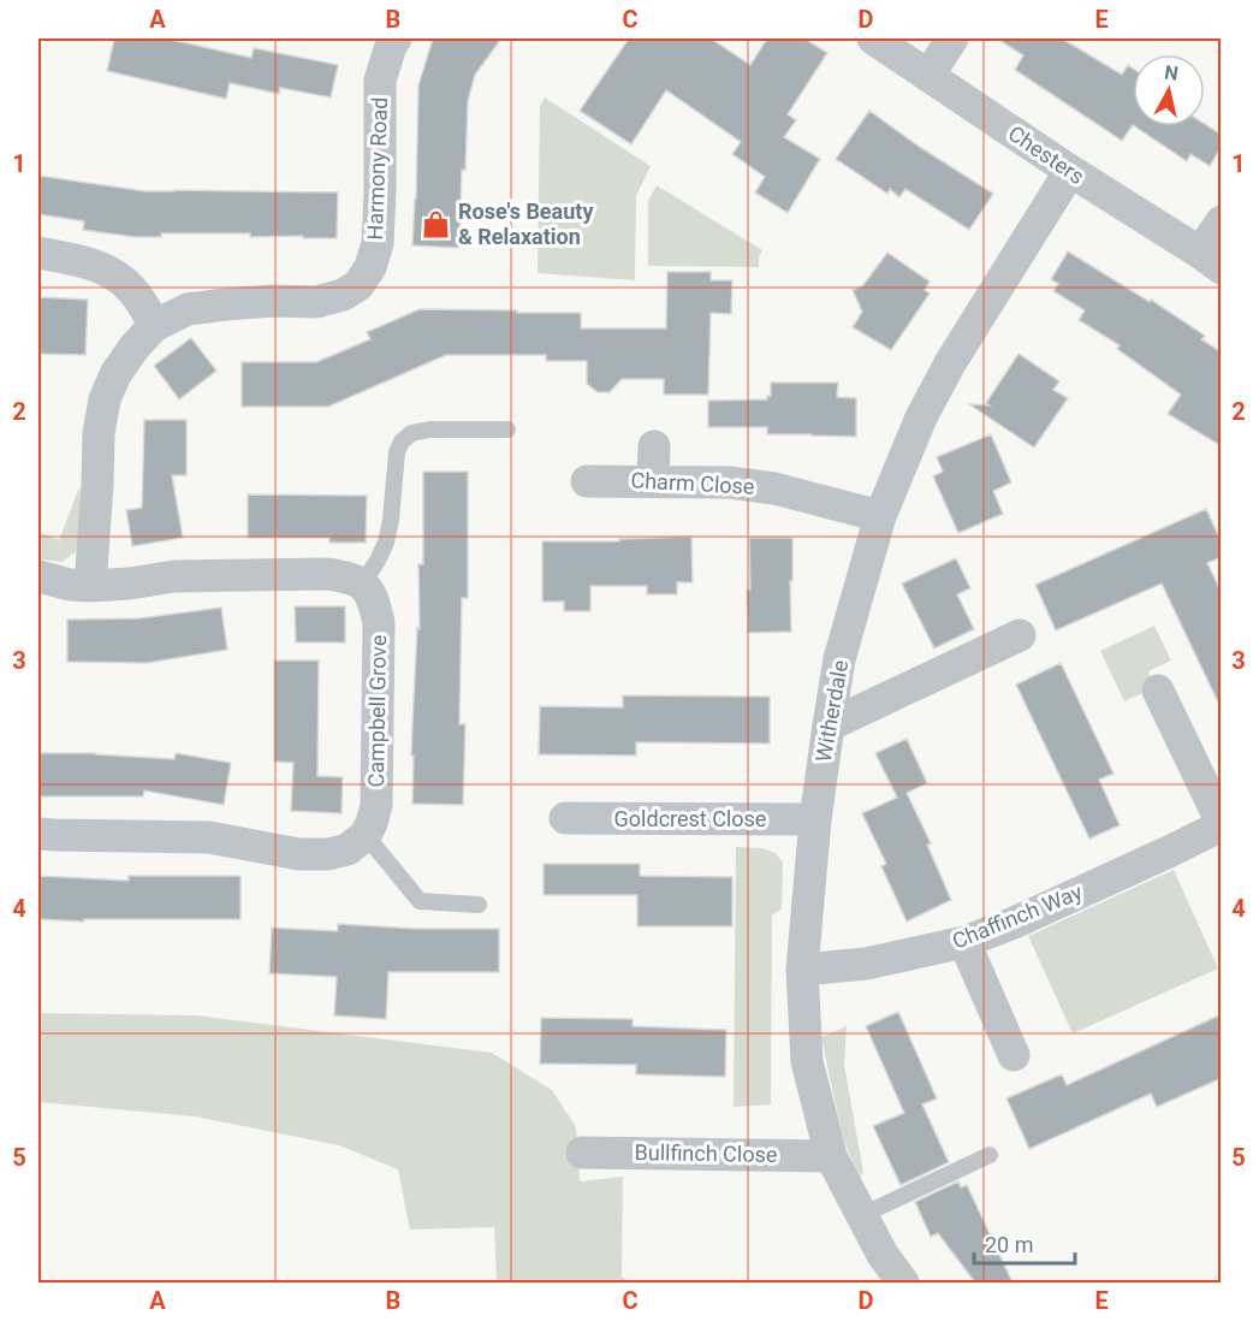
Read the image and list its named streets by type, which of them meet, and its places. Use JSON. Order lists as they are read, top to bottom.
{
  "streets": {
    "street": [
      "Chesters",
      "Harmony Road",
      "Charm Close",
      "Campbell Grove",
      "Witherdale",
      "Goldcrest Close",
      "Chaffinch Way",
      "Bullfinch Close"
    ]
  },
  "crossings": [
    ["Chesters", "Witherdale"],
    ["Charm Close", "Witherdale"],
    ["Witherdale", "Goldcrest Close"],
    ["Witherdale", "Chaffinch Way"],
    ["Witherdale", "Bullfinch Close"]
  ],
  "places": {
    "shop": ["Rose's Beauty & Relaxation"]
  },
  "scale_bar": "20 m",
  "north": "top",
  "grid": {
    "columns": [
      "A",
      "B",
      "C",
      "D",
      "E"
    ],
    "rows": [
      "1",
      "2",
      "3",
      "4",
      "5"
    ]
  }
}
